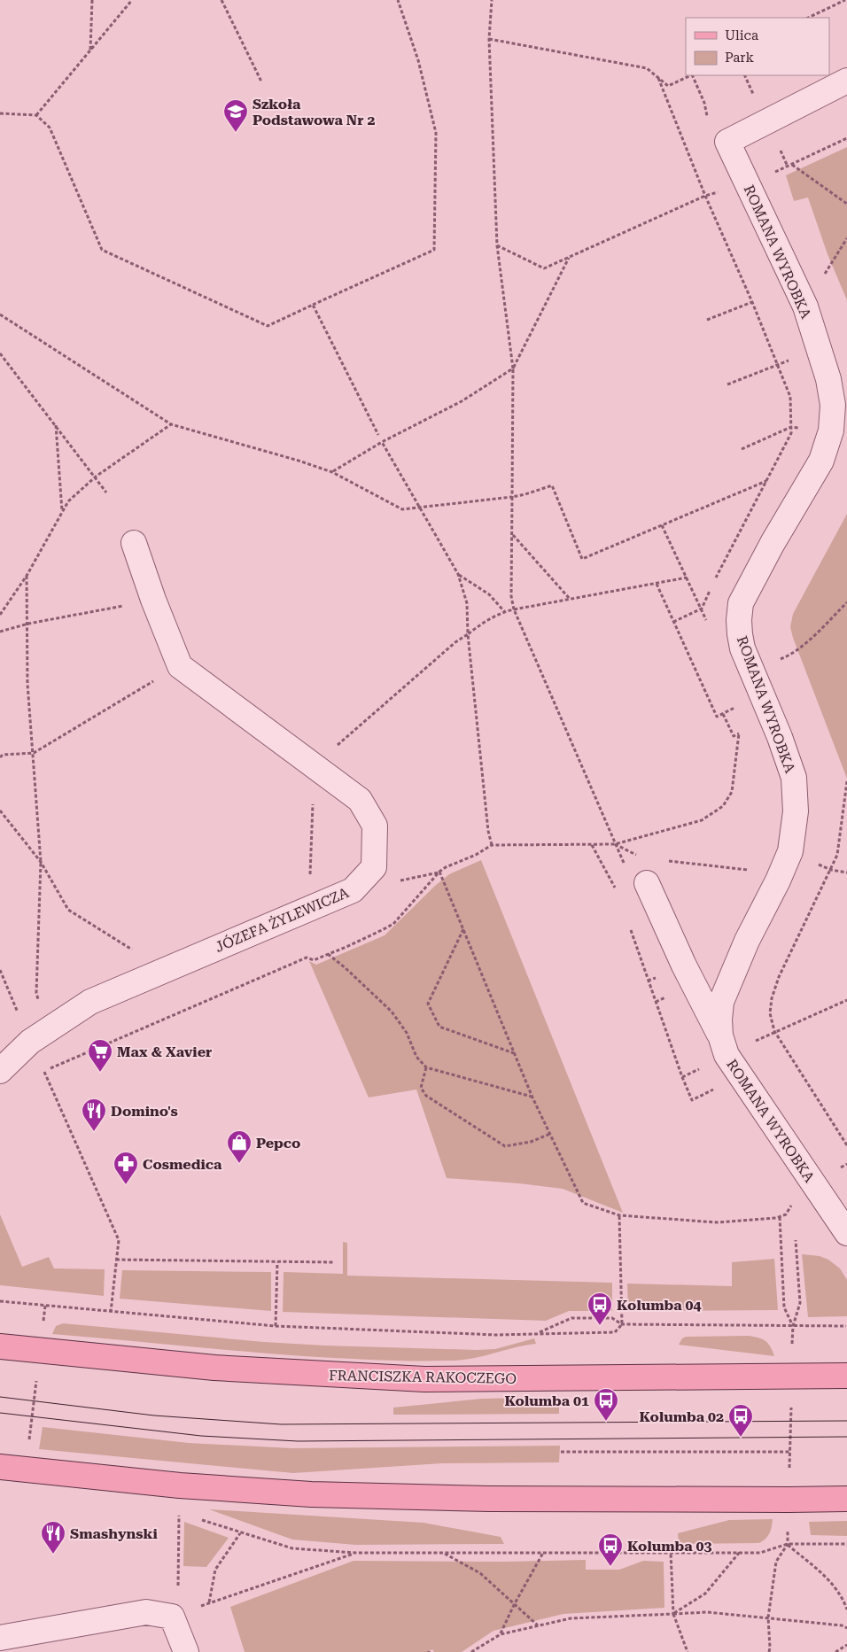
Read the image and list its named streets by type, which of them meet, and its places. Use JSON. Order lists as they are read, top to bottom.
{
  "streets": {
    "main road": ["FRANCISZKA RAKOCZEGO"],
    "street": ["ROMANA WYROBKA", "JÓZEFA ŻYLEWICZA"]
  },
  "places": {
    "school or university": ["Szkoła Podstawowa Nr 2"],
    "supermarket": ["Max & Xavier"],
    "restaurant": ["Domino's", "Smashynski"],
    "shop": ["Pepco"],
    "pharmacy": ["Cosmedica"],
    "bus stop": [
      "Kolumba 04",
      "Kolumba 01",
      "Kolumba 02",
      "Kolumba 03"
    ]
  },
  "legend": ["Ulica", "Park"]
}
